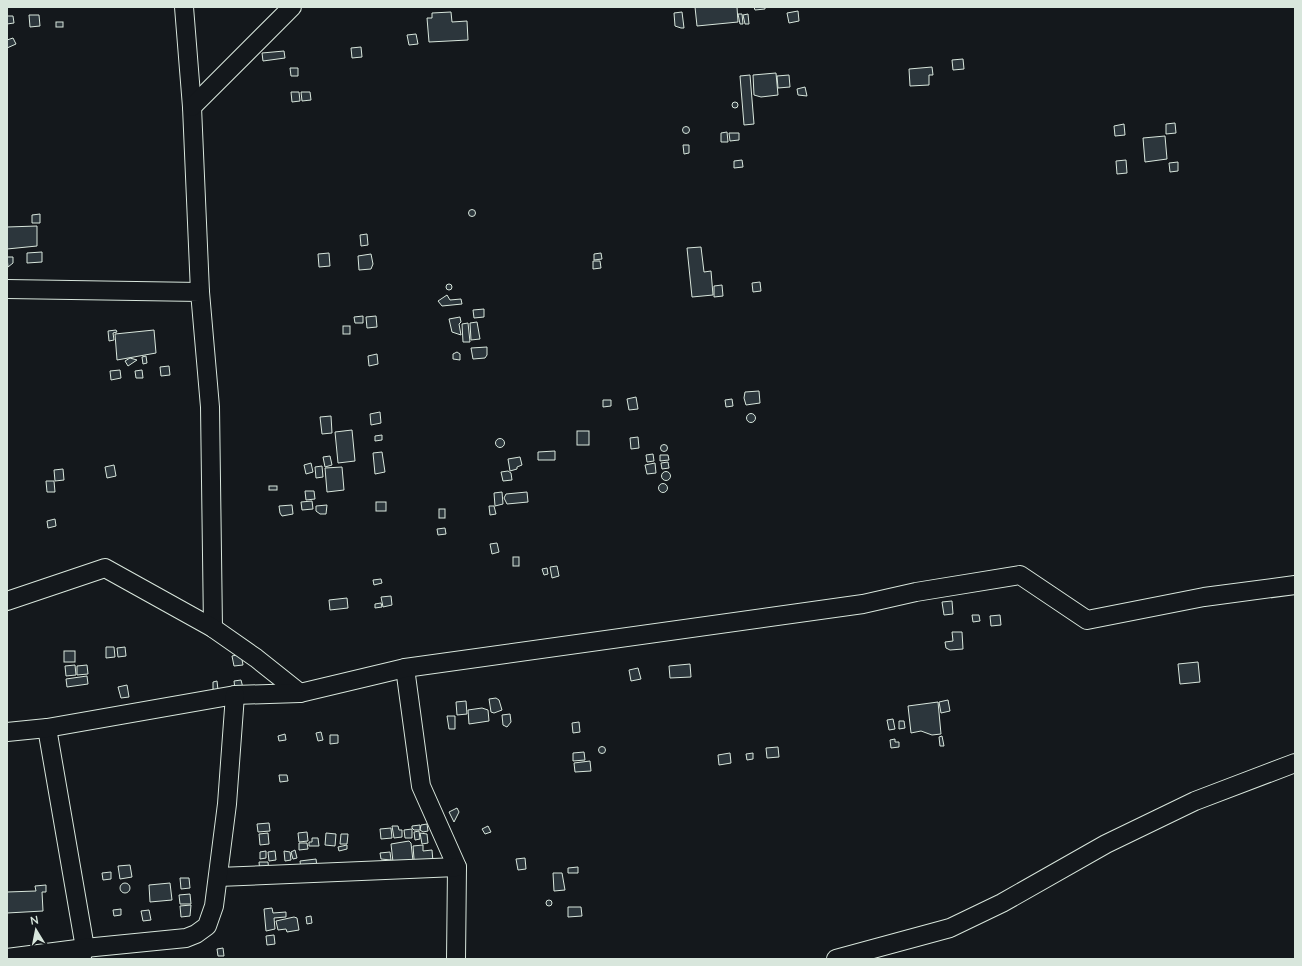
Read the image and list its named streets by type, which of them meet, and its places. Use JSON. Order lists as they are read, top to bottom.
{
  "north": "top"
}
